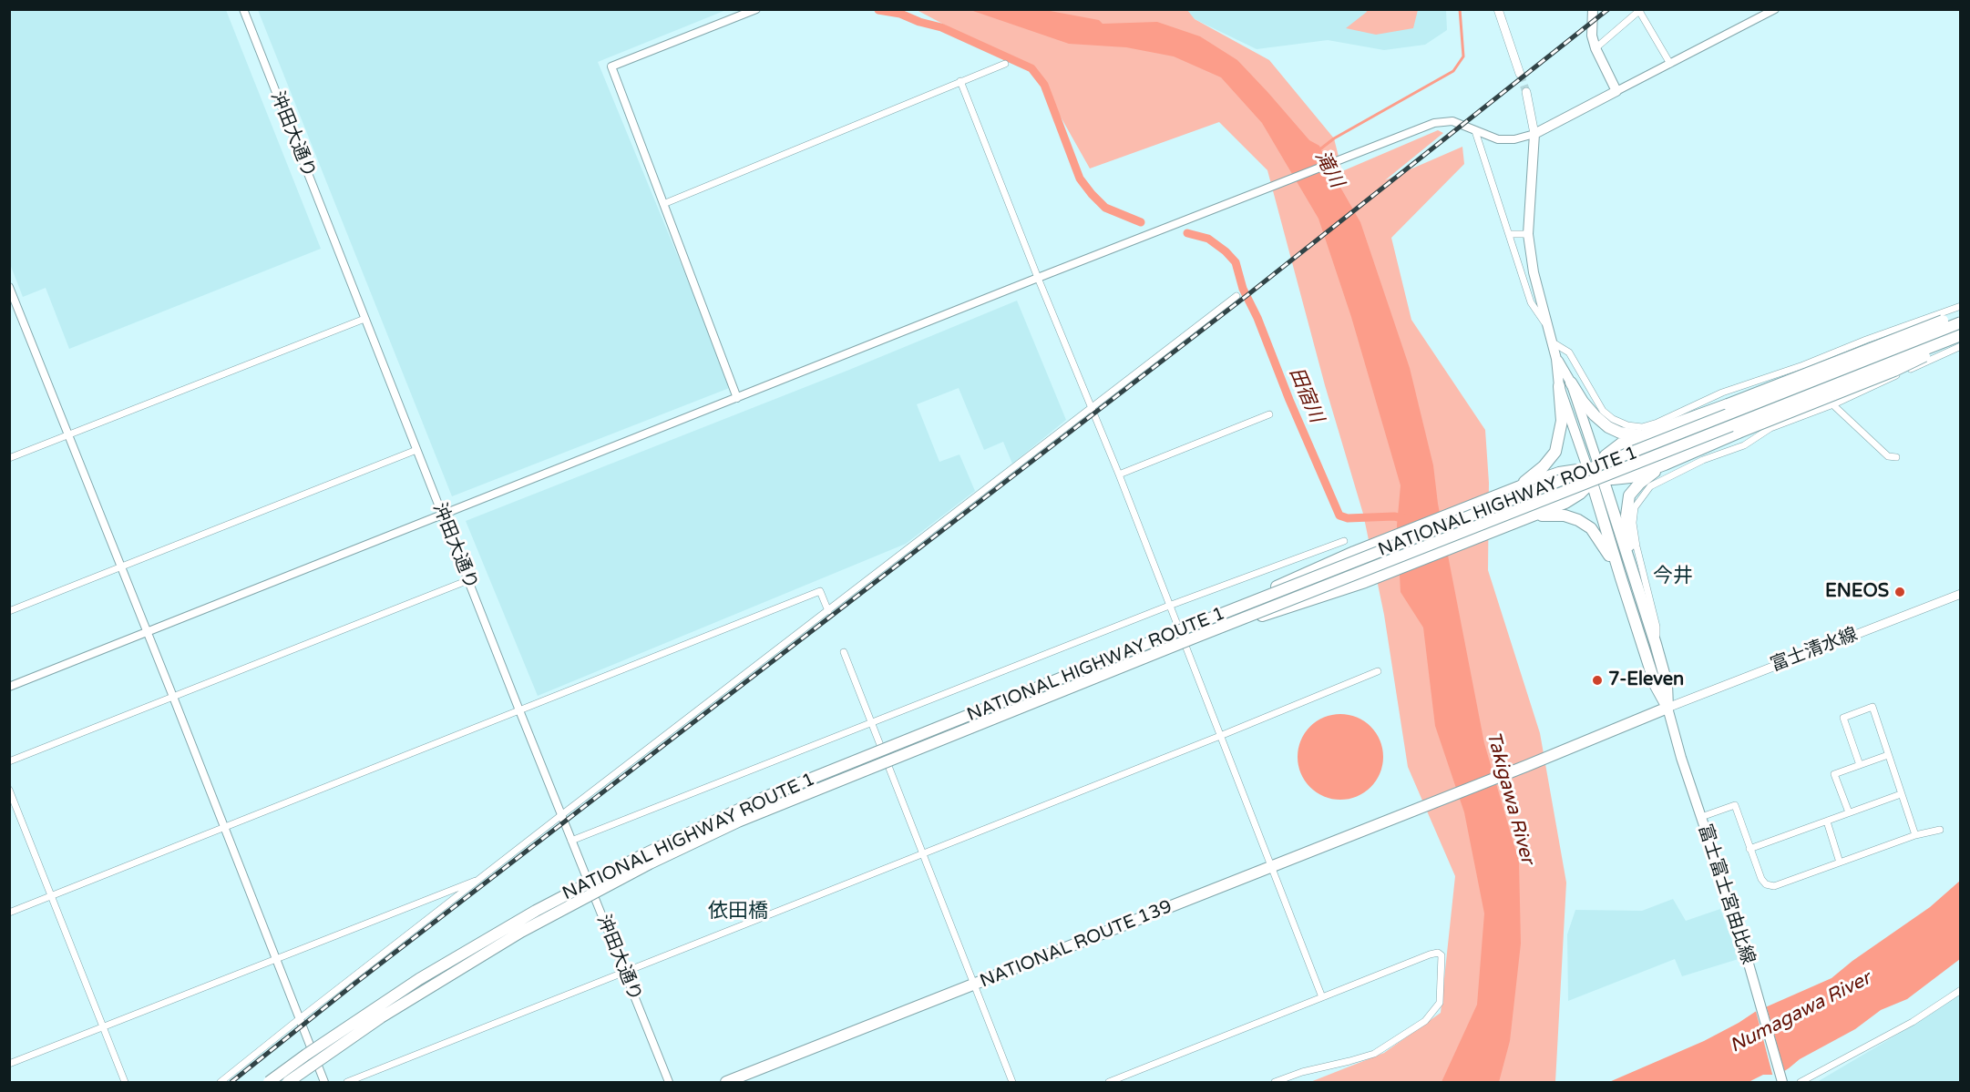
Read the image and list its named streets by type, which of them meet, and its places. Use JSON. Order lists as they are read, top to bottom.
{
  "streets": {
    "highway": ["NATIONAL HIGHWAY ROUTE 1", "NATIONAL ROUTE 139"],
    "main road": ["富士清水線", "富士富士宮由比線"],
    "street": ["沖田大通り"]
  },
  "crossings": [
    ["富士清水線", "富士富士宮由比線"],
    ["富士清水線", "NATIONAL ROUTE 139"],
    ["富士富士宮由比線", "NATIONAL ROUTE 139"]
  ],
  "districts": ["今井", "依田橋"],
  "water": [
    "滝川",
    "田宿川",
    "Takigawa River",
    "Numagawa River"
  ],
  "places": ["ENEOS", "7-Eleven"]
}
